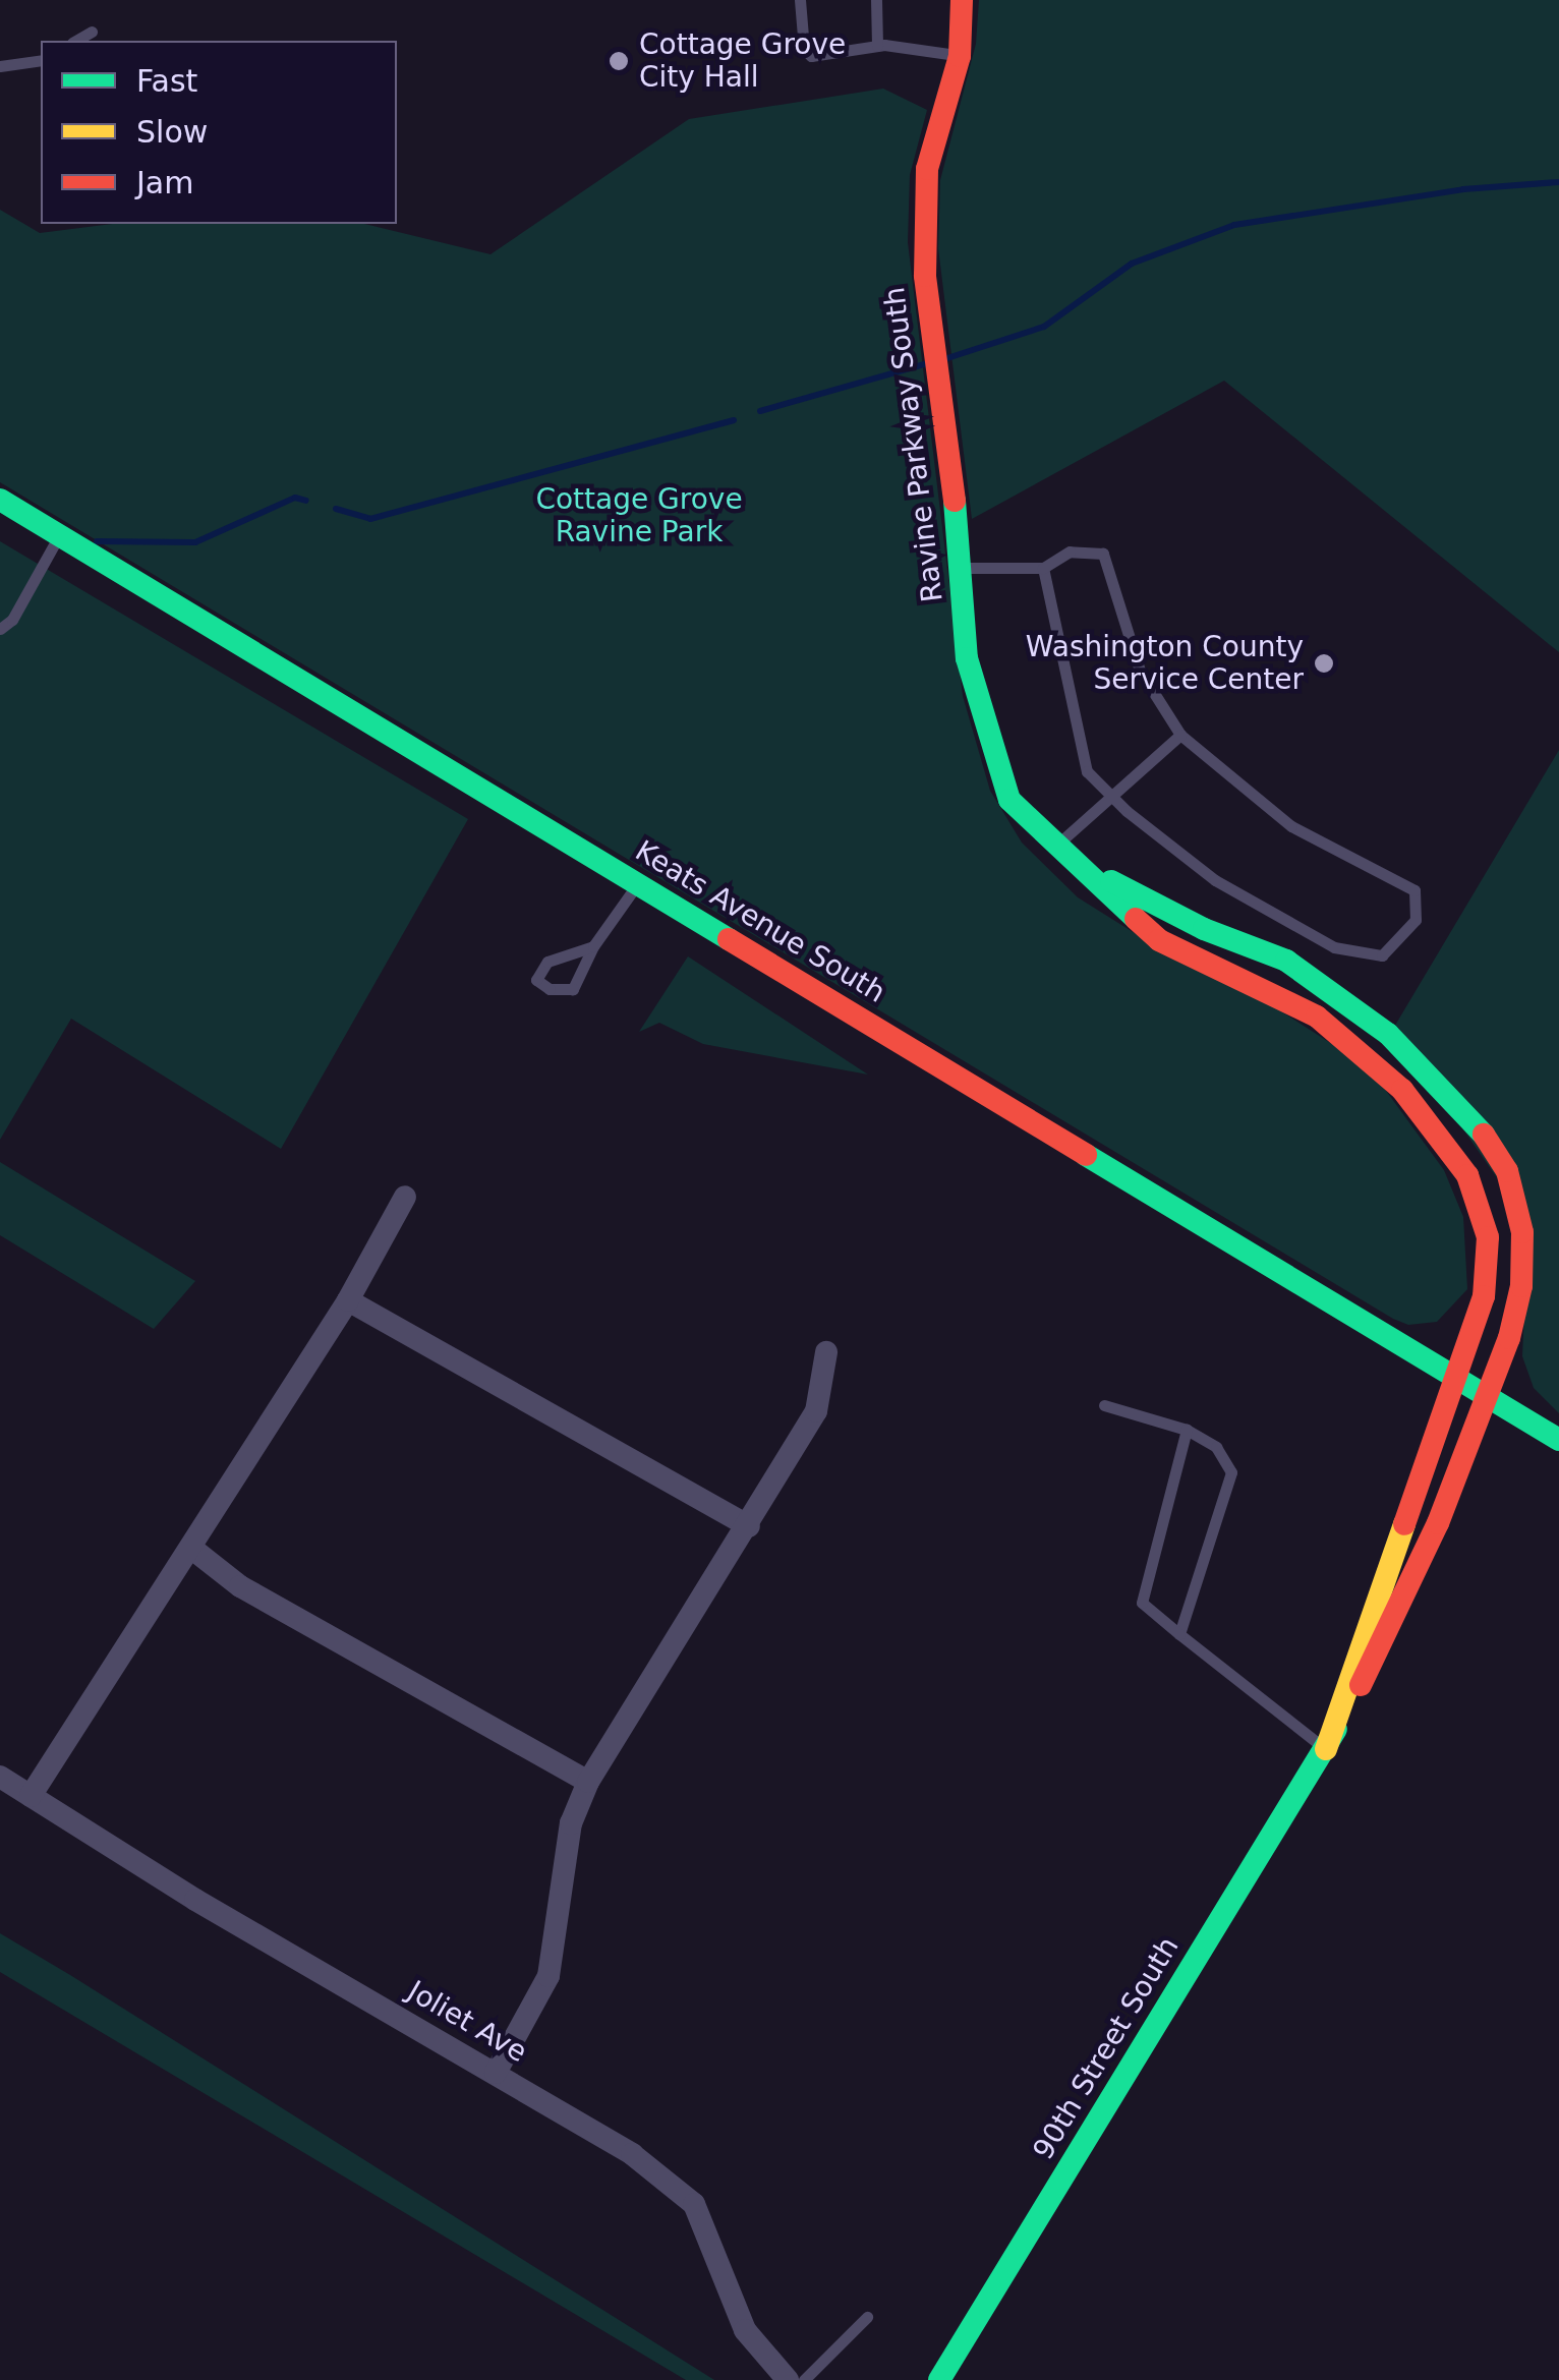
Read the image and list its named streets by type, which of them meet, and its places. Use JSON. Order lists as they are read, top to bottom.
{
  "streets": {
    "street": [
      "Ravine Parkway South",
      "Keats Avenue South",
      "Joliet Ave",
      "90th Street South"
    ]
  },
  "crossings": [
    ["Ravine Parkway South", "Keats Avenue South"],
    ["Ravine Parkway South", "90th Street South"],
    ["Keats Avenue South", "90th Street South"]
  ],
  "parks": ["Cottage Grove Ravine Park"],
  "places": ["Cottage Grove City Hall", "Washington County Service Center"],
  "legend": ["Fast", "Slow", "Jam"]
}
